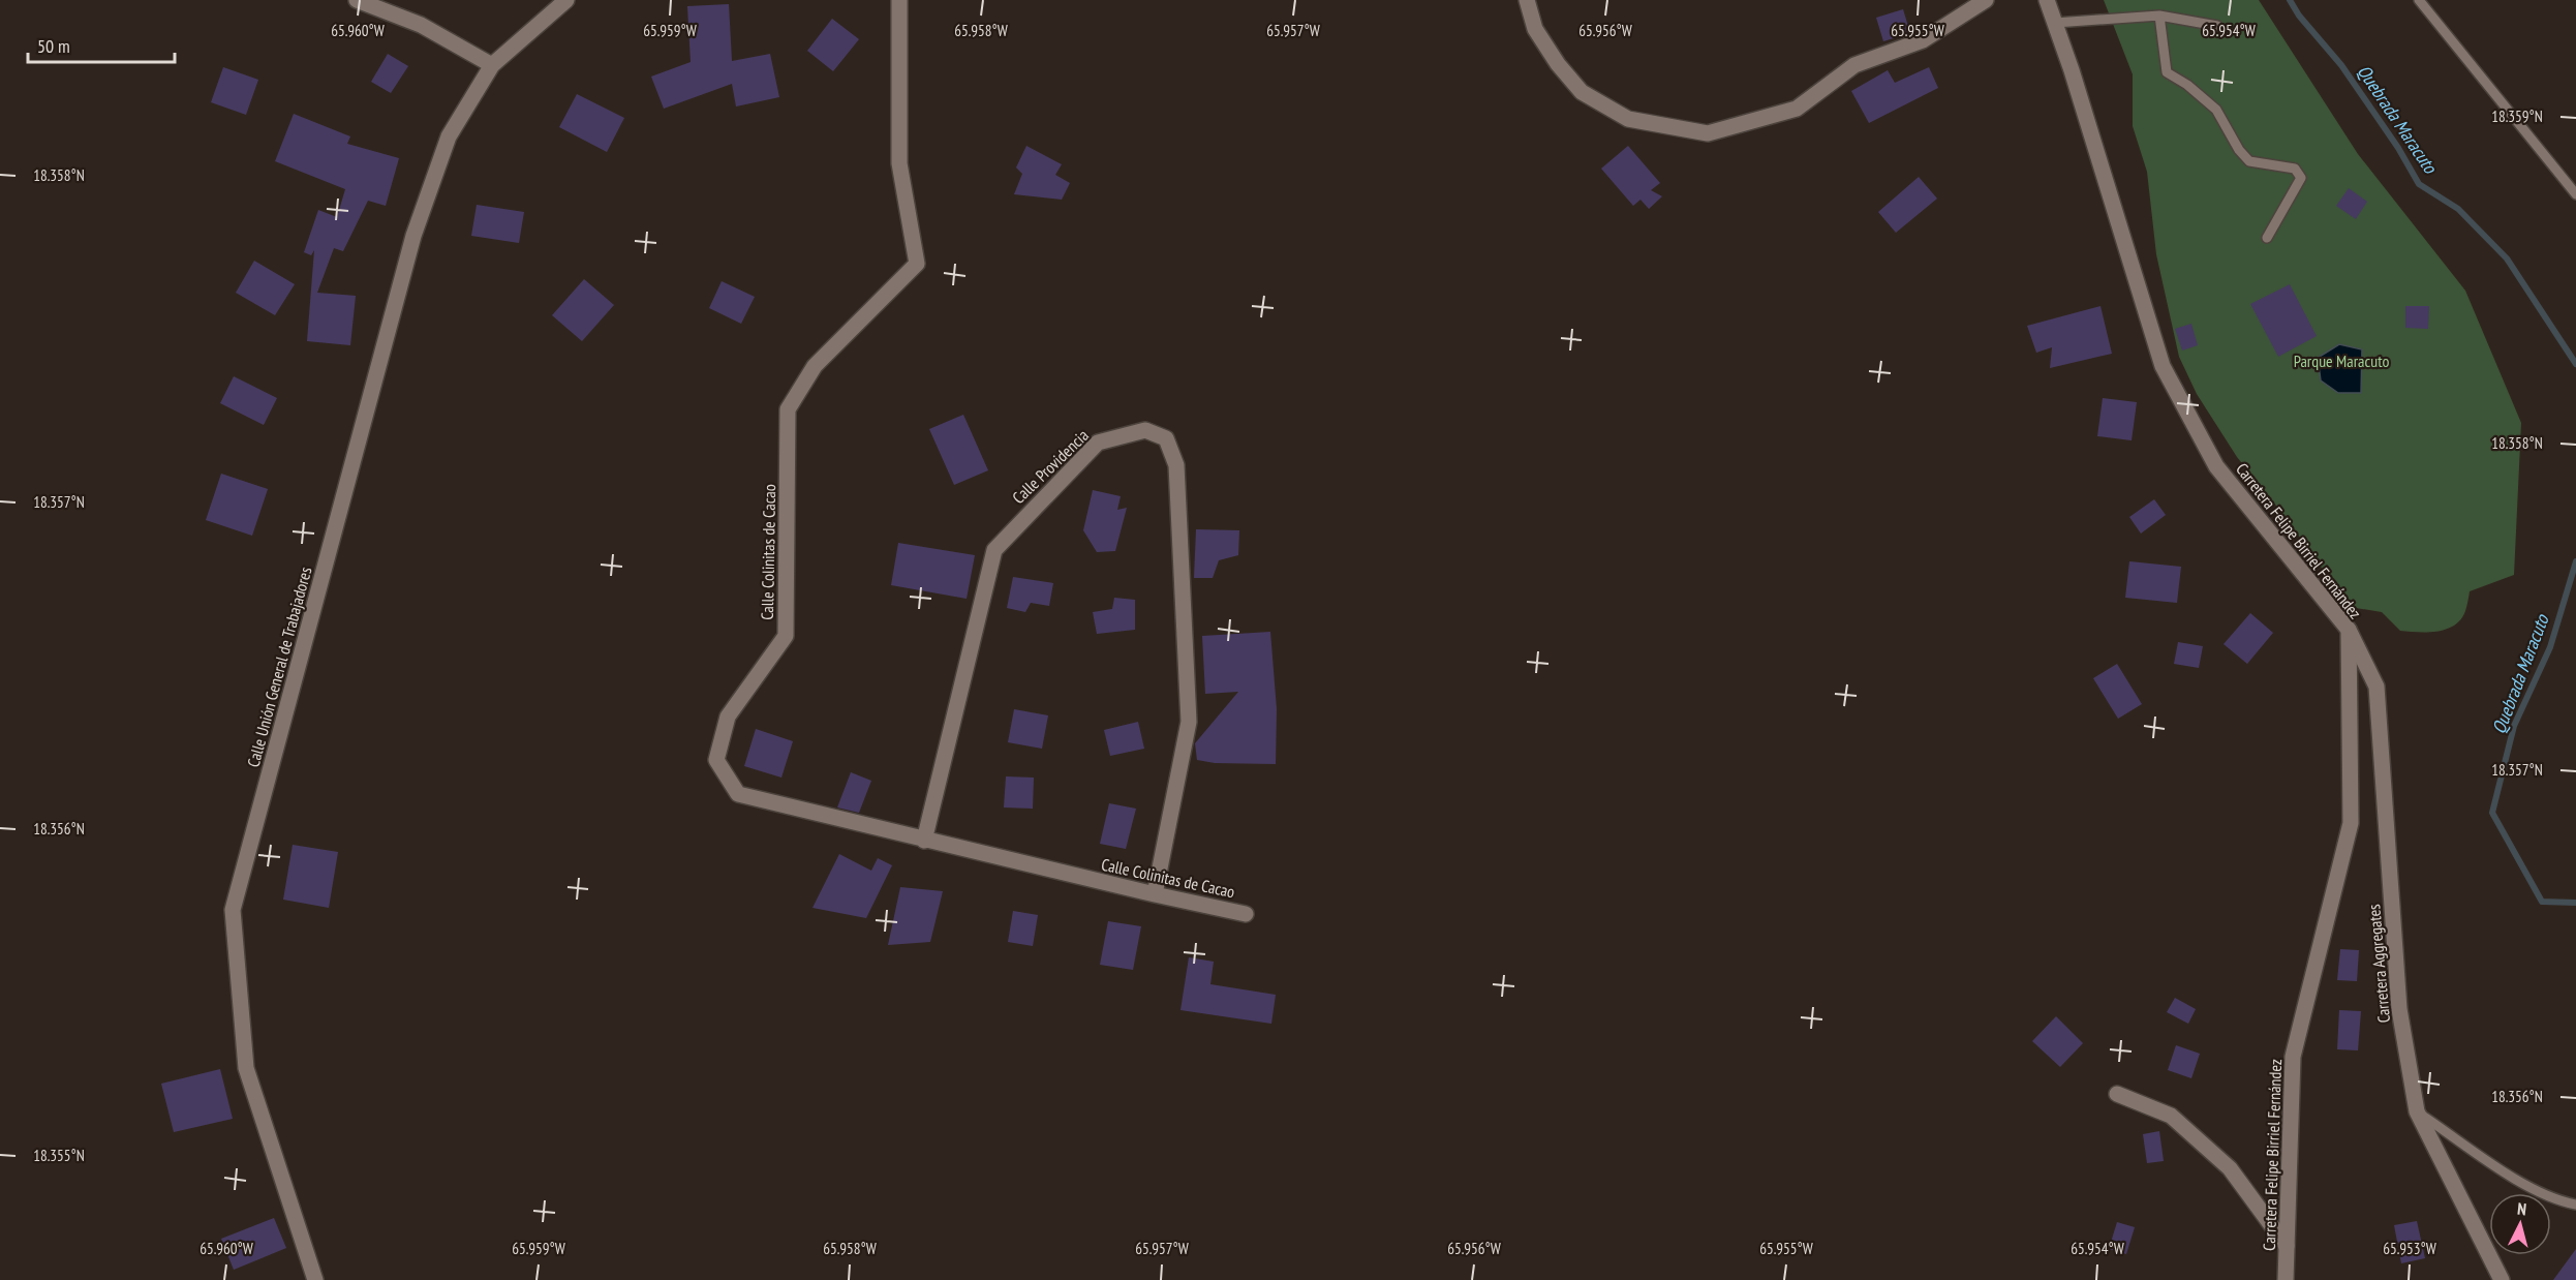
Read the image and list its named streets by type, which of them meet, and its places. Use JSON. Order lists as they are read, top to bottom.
{
  "streets": {
    "street": [
      "Calle Providencia",
      "Carretera Felipe Birriel Fernández",
      "Calle Colinitas de Cacao",
      "Calle Unión General de Trabajadores",
      "Carretera Aggregates"
    ]
  },
  "crossings": [
    ["Calle Providencia", "Calle Colinitas de Cacao"],
    ["Carretera Felipe Birriel Fernández", "Carretera Aggregates"]
  ],
  "water": ["Quebrada Maracuto"],
  "parks": ["Parque Maracuto"],
  "scale_bar": "50 m",
  "north": "top",
  "coordinates": [
    "65.960°W",
    "65.959°W",
    "65.958°W",
    "65.957°W",
    "65.956°W",
    "65.955°W",
    "65.954°W",
    "18.359°N",
    "18.358°N",
    "18.357°N",
    "18.356°N",
    "18.355°N",
    "65.953°W"
  ]
}
